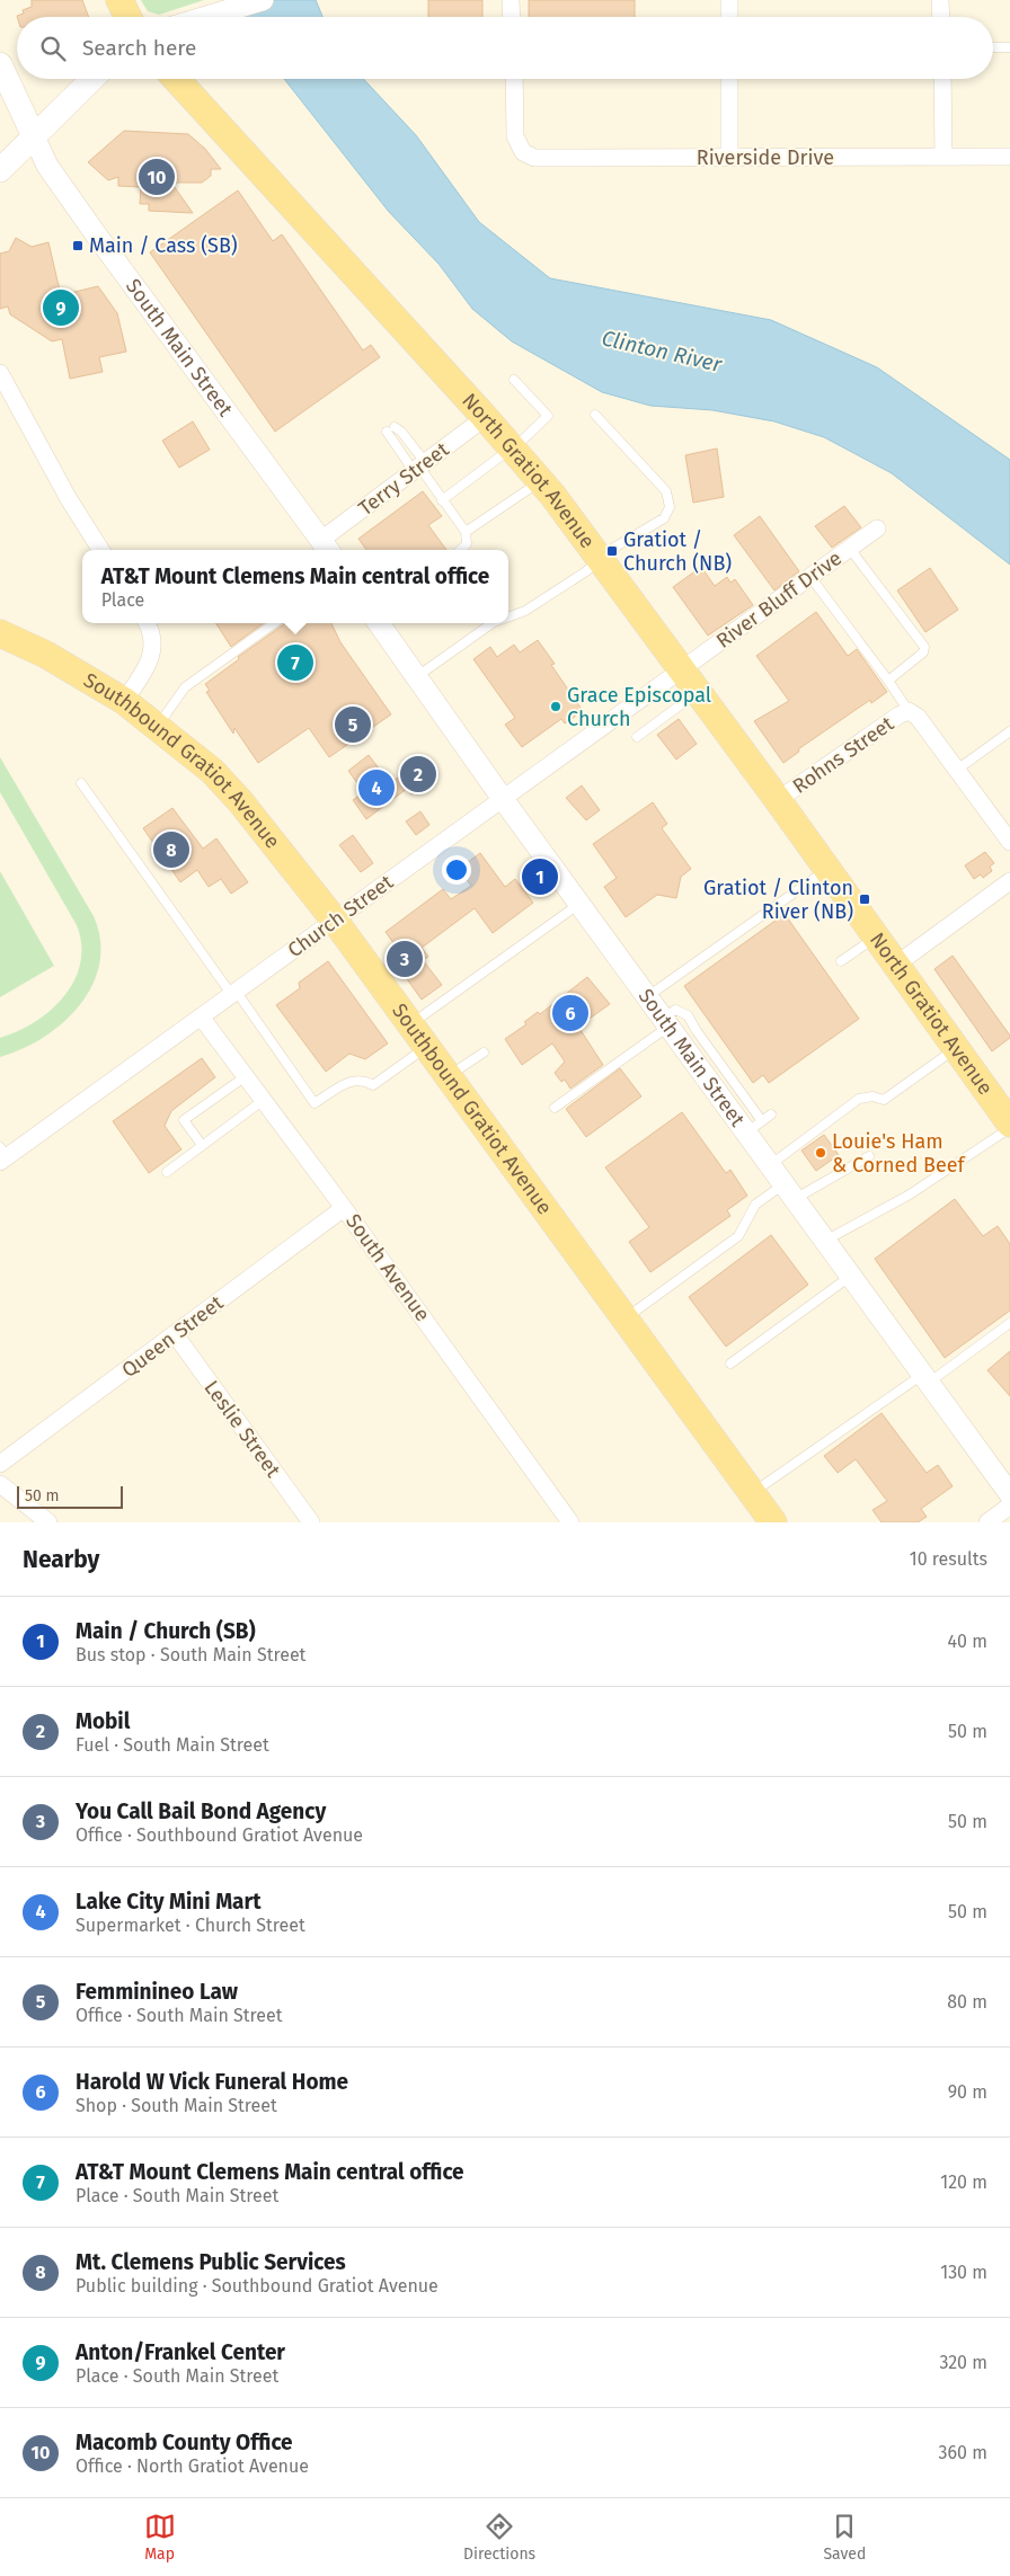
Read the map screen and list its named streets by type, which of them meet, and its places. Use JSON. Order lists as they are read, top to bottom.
{
  "streets": {
    "main road": ["North Gratiot Avenue", "Southbound Gratiot Avenue"],
    "street": [
      "Riverside Drive",
      "South Main Street",
      "Terry Street",
      "River Bluff Drive",
      "Rohns Street",
      "Church Street",
      "South Avenue",
      "Queen Street",
      "Leslie Street"
    ]
  },
  "crossings": [
    ["South Main Street", "Terry Street"],
    ["South Main Street", "Church Street"],
    ["North Gratiot Avenue", "Terry Street"],
    ["North Gratiot Avenue", "River Bluff Drive"],
    ["North Gratiot Avenue", "Rohns Street"],
    ["North Gratiot Avenue", "Church Street"],
    ["River Bluff Drive", "Church Street"],
    ["Southbound Gratiot Avenue", "Church Street"],
    ["Church Street", "South Avenue"],
    ["South Avenue", "Queen Street"],
    ["Queen Street", "Leslie Street"]
  ],
  "water": ["Clinton River"],
  "places": {
    "transit": ["Main / Cass (SB)", "Gratiot / Church (NB)", "Gratiot / Clinton River (NB)"],
    "other": ["Grace Episcopal Church", "Louie's Ham & Corned Beef"]
  },
  "scale_bar": "50 m",
  "page": {
    "search": "Search here",
    "pins": [
      "10",
      "9",
      "7",
      "5",
      "2",
      "4",
      "8",
      "1",
      "3",
      "6"
    ],
    "popup": ["AT&T Mount Clemens Main central office", "Place"],
    "scale": "50 m",
    "heading": ["Nearby", "10 results"],
    "list": [
      {
        "mark": "1",
        "name": "Main / Church (SB)",
        "note": "Bus stop · South Main Street",
        "value": "40 m"
      },
      {
        "mark": "2",
        "name": "Mobil",
        "note": "Fuel · South Main Street",
        "value": "50 m"
      },
      {
        "mark": "3",
        "name": "You Call Bail Bond Agency",
        "note": "Office · Southbound Gratiot Avenue",
        "value": "50 m"
      },
      {
        "mark": "4",
        "name": "Lake City Mini Mart",
        "note": "Supermarket · Church Street",
        "value": "50 m"
      },
      {
        "mark": "5",
        "name": "Femminineo Law",
        "note": "Office · South Main Street",
        "value": "80 m"
      },
      {
        "mark": "6",
        "name": "Harold W Vick Funeral Home",
        "note": "Shop · South Main Street",
        "value": "90 m"
      },
      {
        "mark": "7",
        "name": "AT&T Mount Clemens Main central office",
        "note": "Place · South Main Street",
        "value": "120 m"
      },
      {
        "mark": "8",
        "name": "Mt. Clemens Public Services",
        "note": "Public building · Southbound Gratiot Avenue",
        "value": "130 m"
      },
      {
        "mark": "9",
        "name": "Anton/Frankel Center",
        "note": "Place · South Main Street",
        "value": "320 m"
      },
      {
        "mark": "10",
        "name": "Macomb County Office",
        "note": "Office · North Gratiot Avenue",
        "value": "360 m"
      }
    ],
    "nav": ["Map", "Directions", "Saved"]
  }
}
